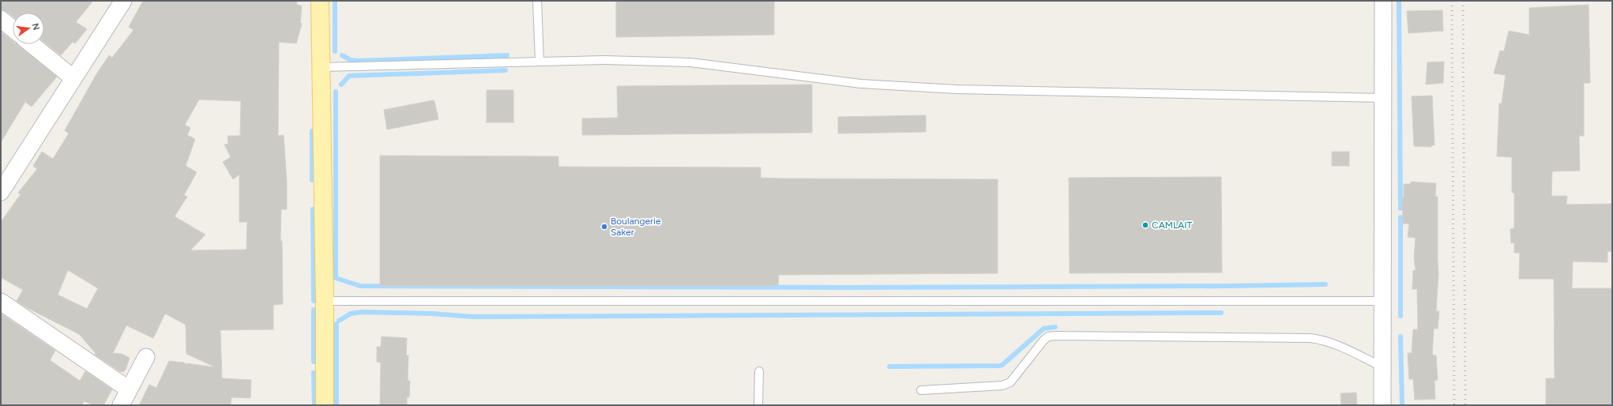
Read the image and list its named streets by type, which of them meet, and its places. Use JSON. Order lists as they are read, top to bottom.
{
  "places": ["CAMLAIT", "Boulangerie Saker"],
  "north": "right"
}
